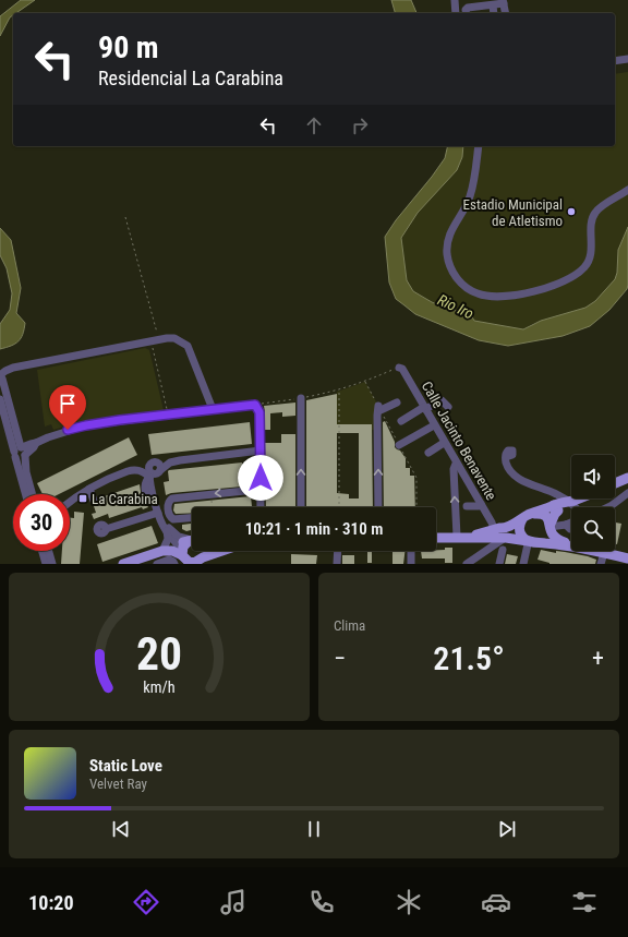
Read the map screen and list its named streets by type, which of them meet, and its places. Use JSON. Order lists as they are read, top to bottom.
{
  "streets": {
    "street": ["Calle Jacinto Benavente"]
  },
  "water": ["Rio Iro"],
  "places": {
    "other": ["Estadio Municipal de Atletismo"],
    "transit": ["La Carabina"]
  },
  "page": {
    "turn": ["90 m", "Residencial La Carabina"],
    "limit": "30",
    "trip": "10:21 · 1 min · 310 m",
    "tile": "Clima",
    "heat": ["−", "21.5°", "+"],
    "song": ["Static Love", "Velvet Ray"],
    "tabs": "10:20",
    "gauge": ["20", "km/h"]
  }
}
